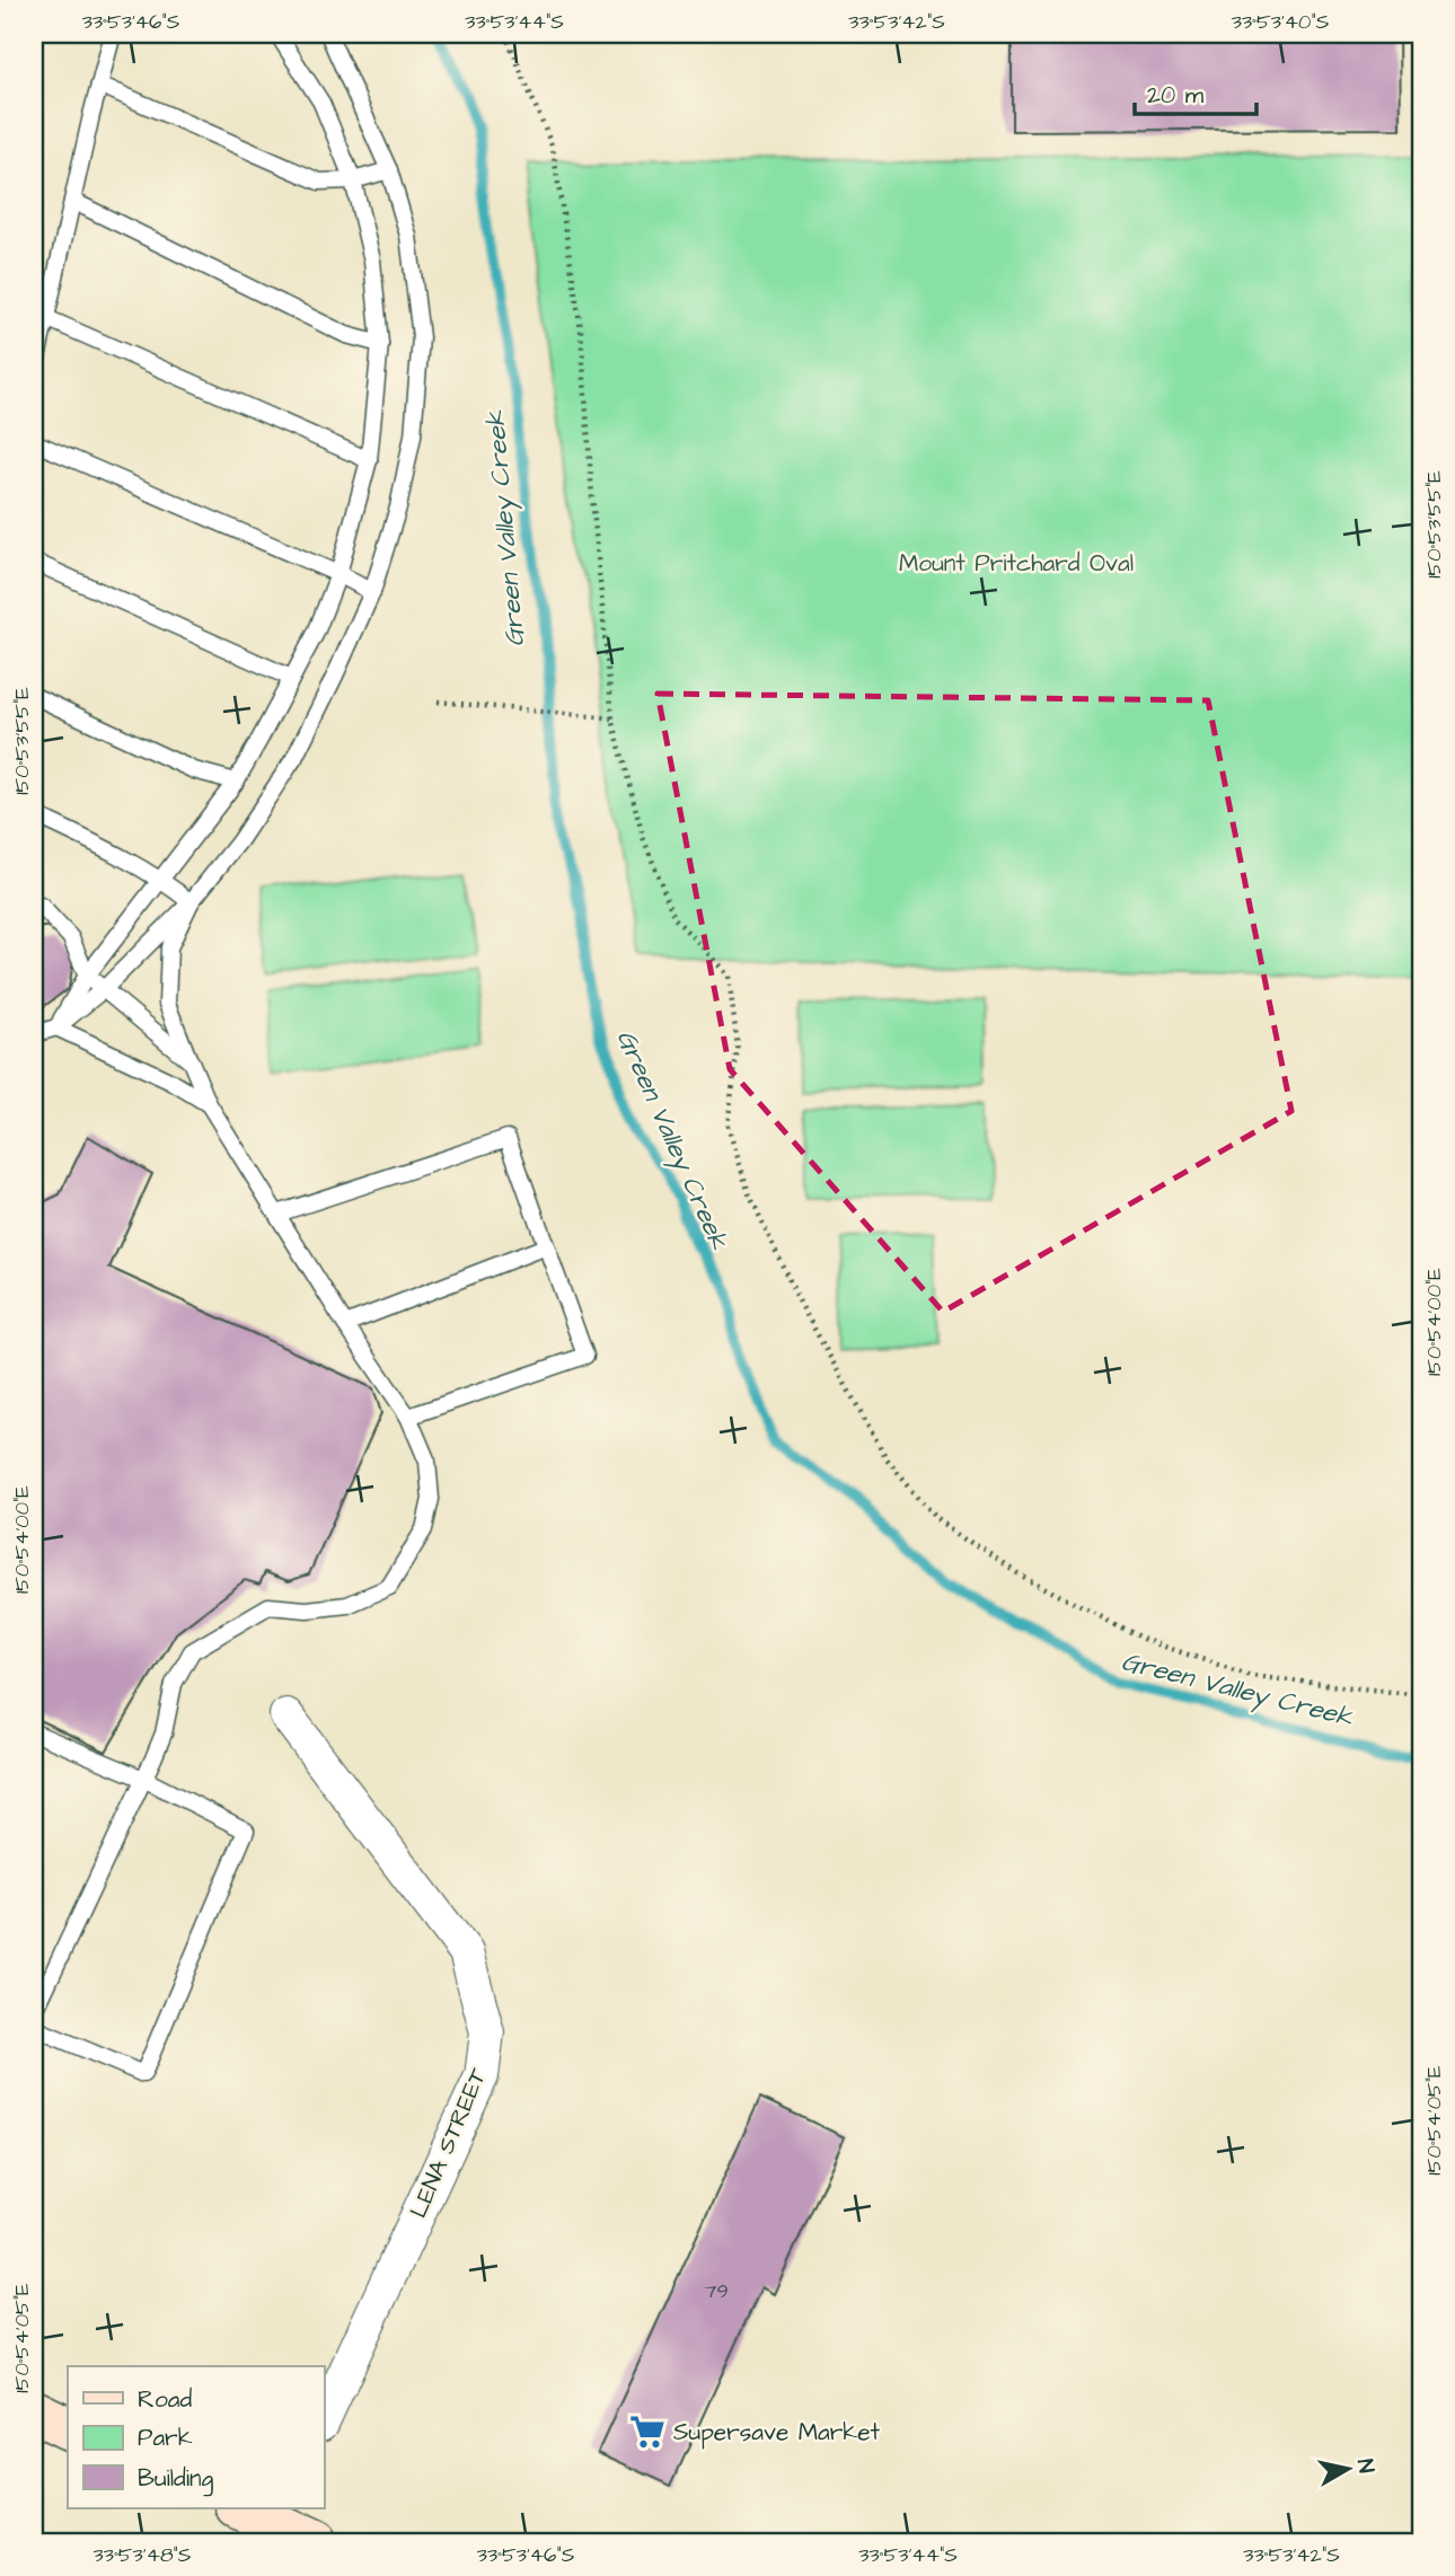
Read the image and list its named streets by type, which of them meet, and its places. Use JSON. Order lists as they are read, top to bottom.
{
  "streets": {
    "street": ["LENA STREET"]
  },
  "water": ["Green Valley Creek"],
  "parks": ["Mount Pritchard Oval"],
  "places": {
    "supermarket": ["Supersave Market"]
  },
  "house_numbers": ["79"],
  "legend": ["Road", "Park", "Building"],
  "scale_bar": "20 m",
  "north": "right",
  "coordinates": [
    "33°53'46\"S",
    "33°53'44\"S",
    "33°53'42\"S",
    "33°53'40\"S",
    "150°53'55\"E",
    "150°54'00\"E",
    "150°54'05\"E",
    "33°53'48\"S"
  ]
}
